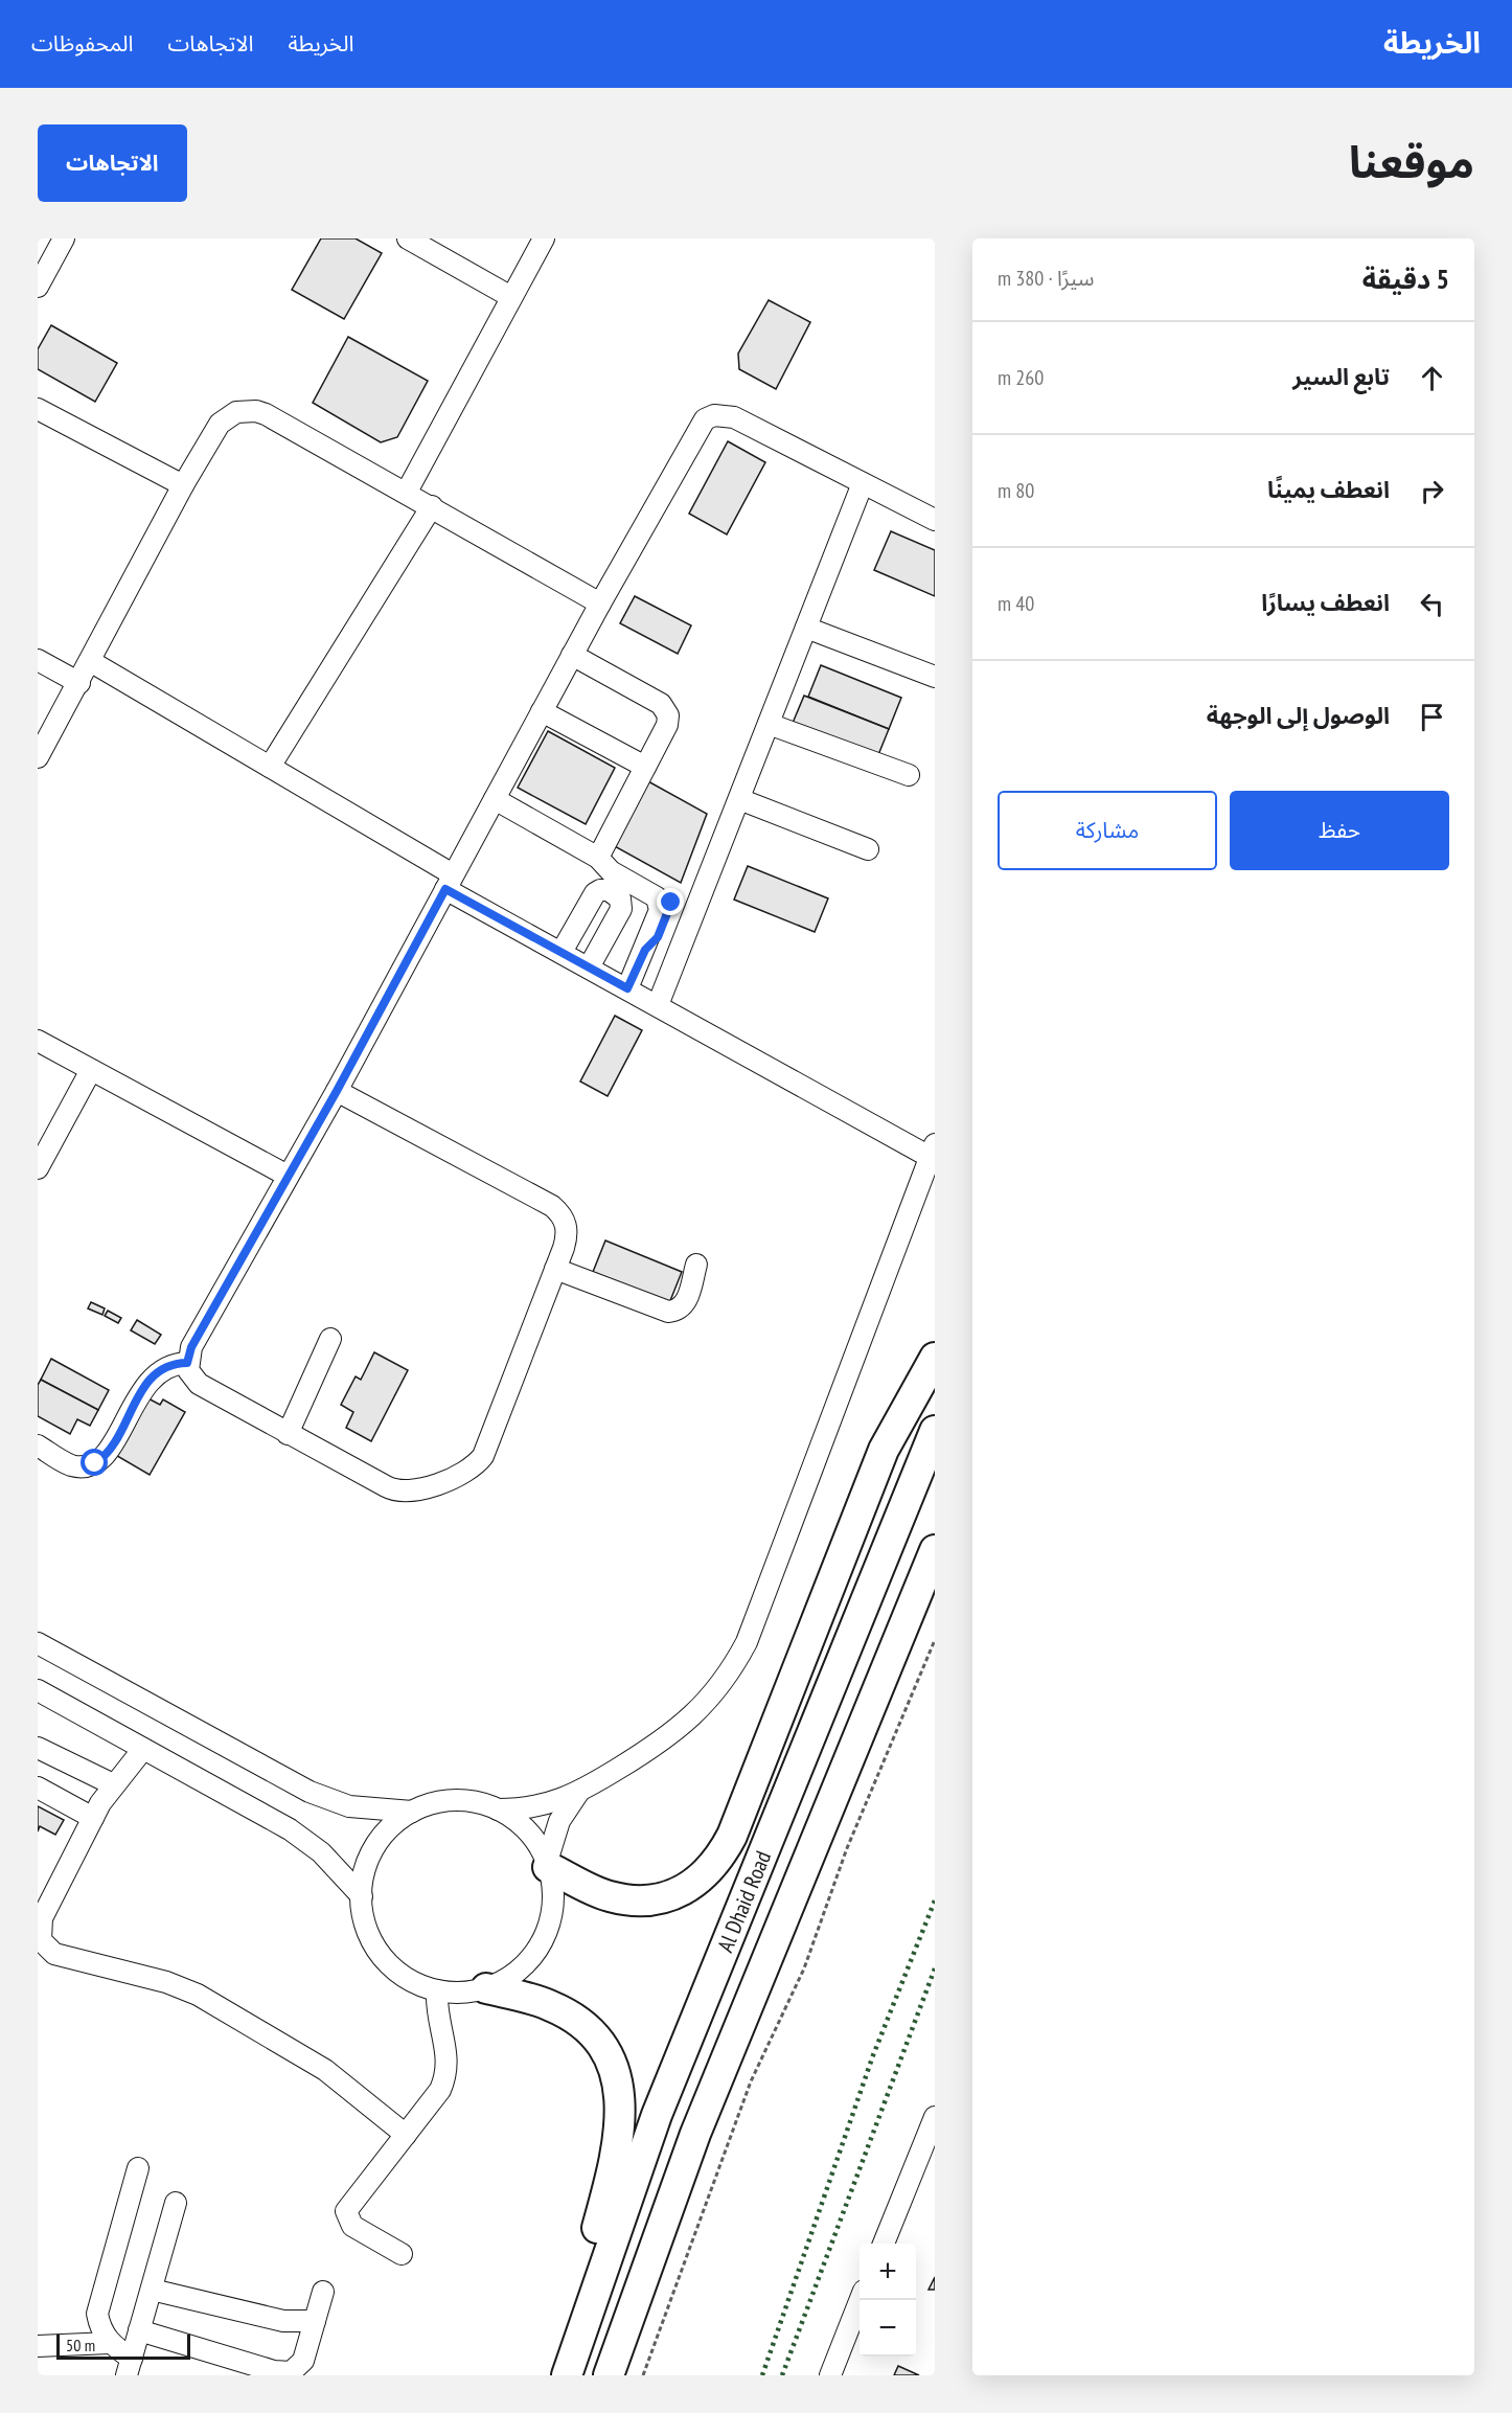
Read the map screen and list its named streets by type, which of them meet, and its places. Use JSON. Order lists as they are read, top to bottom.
{
  "streets": {
    "highway": ["Al Dhaid Road"]
  },
  "scale_bar": "50 m",
  "page": {
    "header": "الخريطة",
    "nav": ["الخريطة", "الاتجاهات", "المحفوظات"],
    "title": "موقعنا",
    "buttons": [
      "الاتجاهات",
      ["حفظ", "مشاركة"]
    ],
    "heading": ["5 دقيقة", "سيرًا · 380 m"],
    "list": [
      ["تابع السير", "260 m"],
      ["انعطف يمينًا", "80 m"],
      ["انعطف يسارًا", "40 m"],
      "الوصول إلى الوجهة"
    ],
    "map_buttons": ["+", "−"],
    "scale": "50 m"
  }
}
